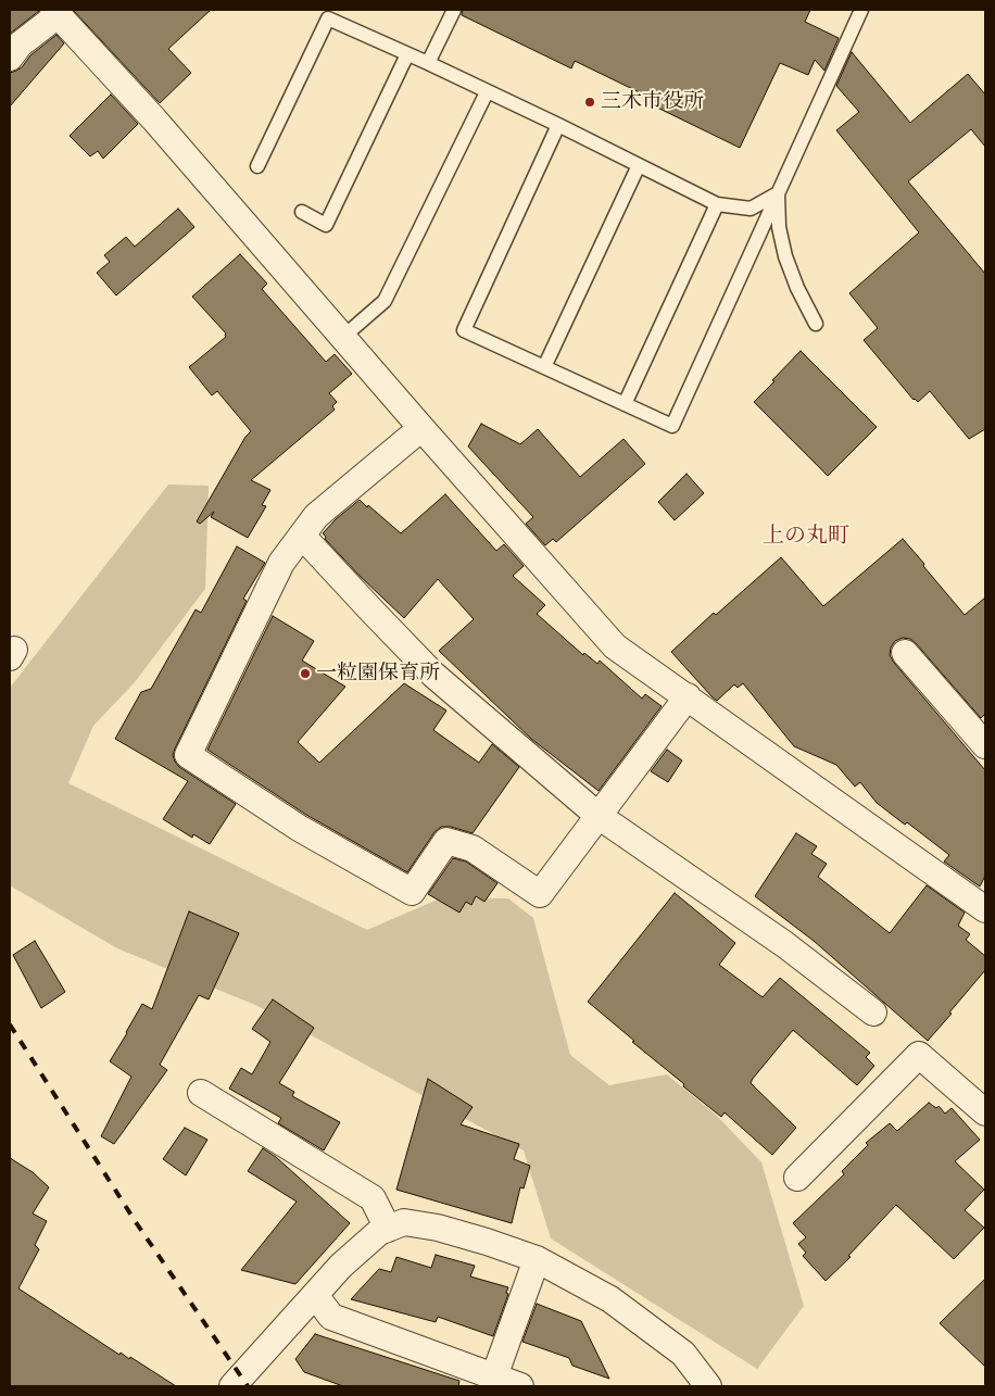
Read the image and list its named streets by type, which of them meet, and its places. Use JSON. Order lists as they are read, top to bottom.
{
  "districts": ["上の丸町"],
  "places": ["三木市役所", "一粒園保育所"]
}
